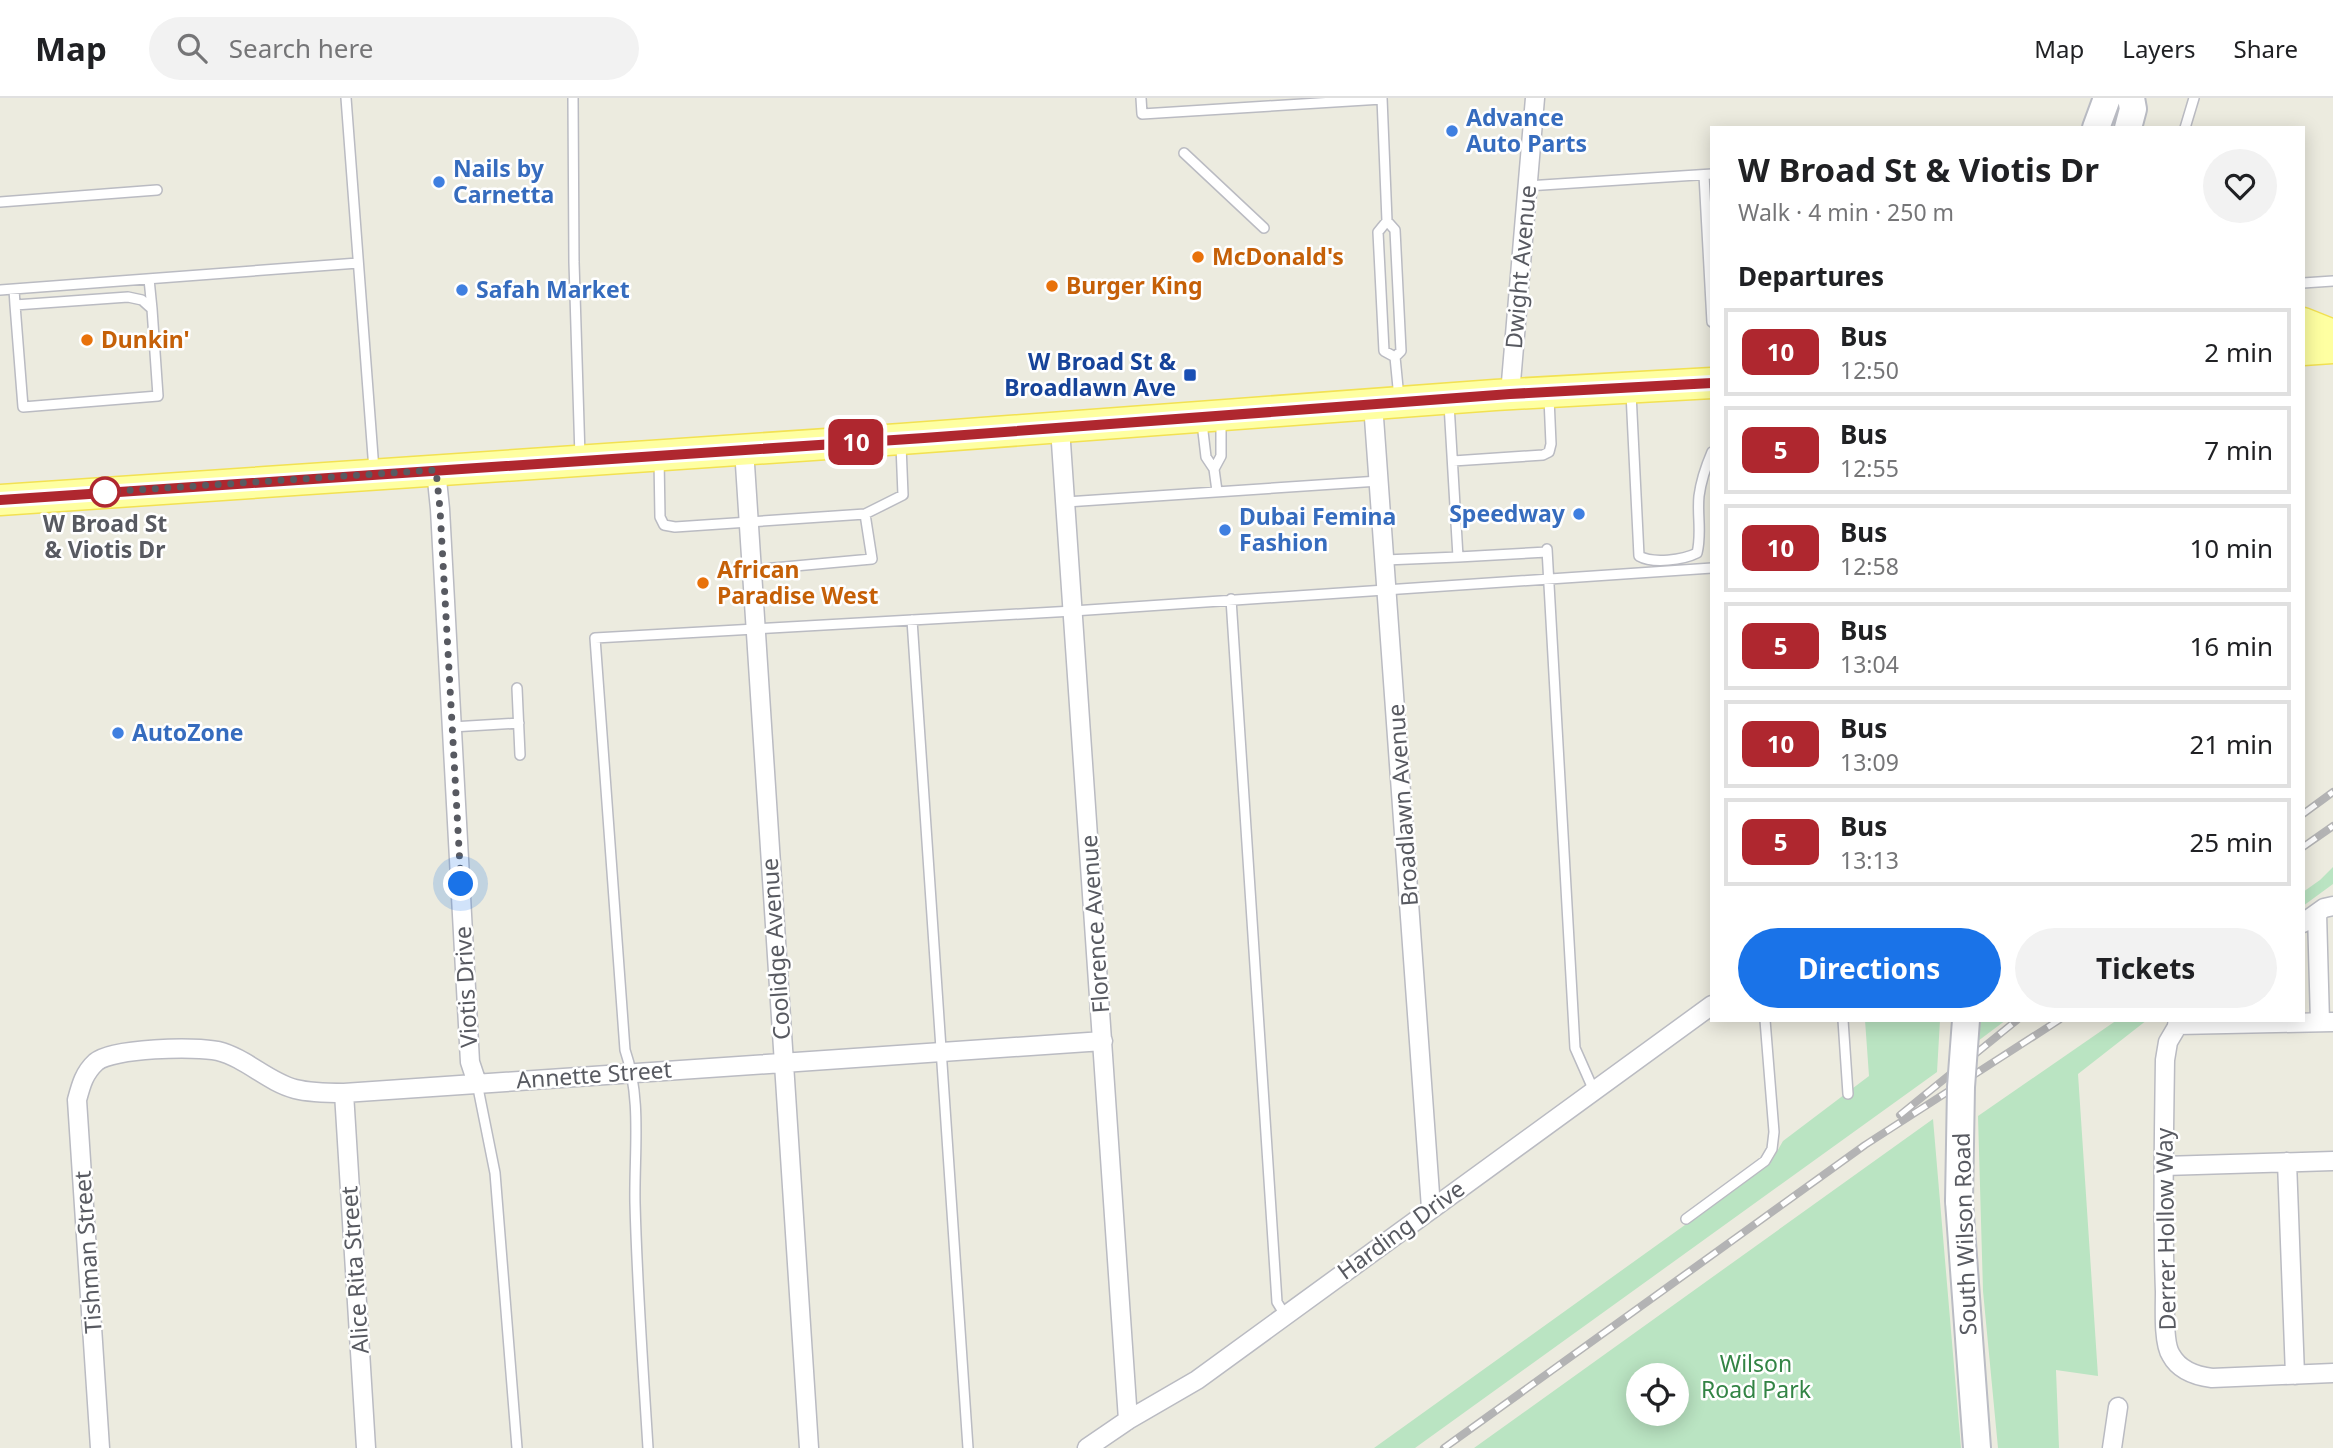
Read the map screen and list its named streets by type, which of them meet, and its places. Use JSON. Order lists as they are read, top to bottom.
{
  "streets": {
    "main road": ["South Wilson Road"],
    "street": [
      "Dwight Avenue",
      "Broadlawn Avenue",
      "Florence Avenue",
      "Coolidge Avenue",
      "Viotis Drive",
      "Annette Street",
      "Derrer Hollow Way",
      "Harding Drive",
      "Tishman Street",
      "Alice Rita Street"
    ]
  },
  "crossings": [
    ["Broadlawn Avenue", "Harding Drive"],
    ["Florence Avenue", "Annette Street"],
    ["Florence Avenue", "Harding Drive"],
    ["Coolidge Avenue", "Annette Street"],
    ["Viotis Drive", "Annette Street"],
    ["Annette Street", "Tishman Street"],
    ["Annette Street", "Alice Rita Street"]
  ],
  "parks": ["Wilson Road Park"],
  "places": {
    "other": [
      "Advance Auto Parts",
      "Nails by Carnetta",
      "McDonald's",
      "Burger King",
      "Safah Market",
      "Dunkin'",
      "W Broad St & Viotis Dr",
      "Speedway",
      "Dubai Femina Fashion",
      "African Paradise West",
      "AutoZone"
    ],
    "transit": ["W Broad St & Broadlawn Ave"]
  },
  "lines": ["bus line 10"],
  "page": {
    "header": "Map",
    "search": "Search here",
    "nav": ["Map", "Layers", "Share"],
    "on_map": "10",
    "heading": [
      ["W Broad St & Viotis Dr", "Walk · 4 min · 250 m"],
      "Departures"
    ],
    "list": [
      {
        "mark": "10",
        "name": "Bus",
        "note": "12:50",
        "value": "2 min"
      },
      {
        "mark": "5",
        "name": "Bus",
        "note": "12:55",
        "value": "7 min"
      },
      {
        "mark": "10",
        "name": "Bus",
        "note": "12:58",
        "value": "10 min"
      },
      {
        "mark": "5",
        "name": "Bus",
        "note": "13:04",
        "value": "16 min"
      },
      {
        "mark": "10",
        "name": "Bus",
        "note": "13:09",
        "value": "21 min"
      },
      {
        "mark": "5",
        "name": "Bus",
        "note": "13:13",
        "value": "25 min"
      }
    ],
    "buttons": ["Directions", "Tickets"]
  }
}
